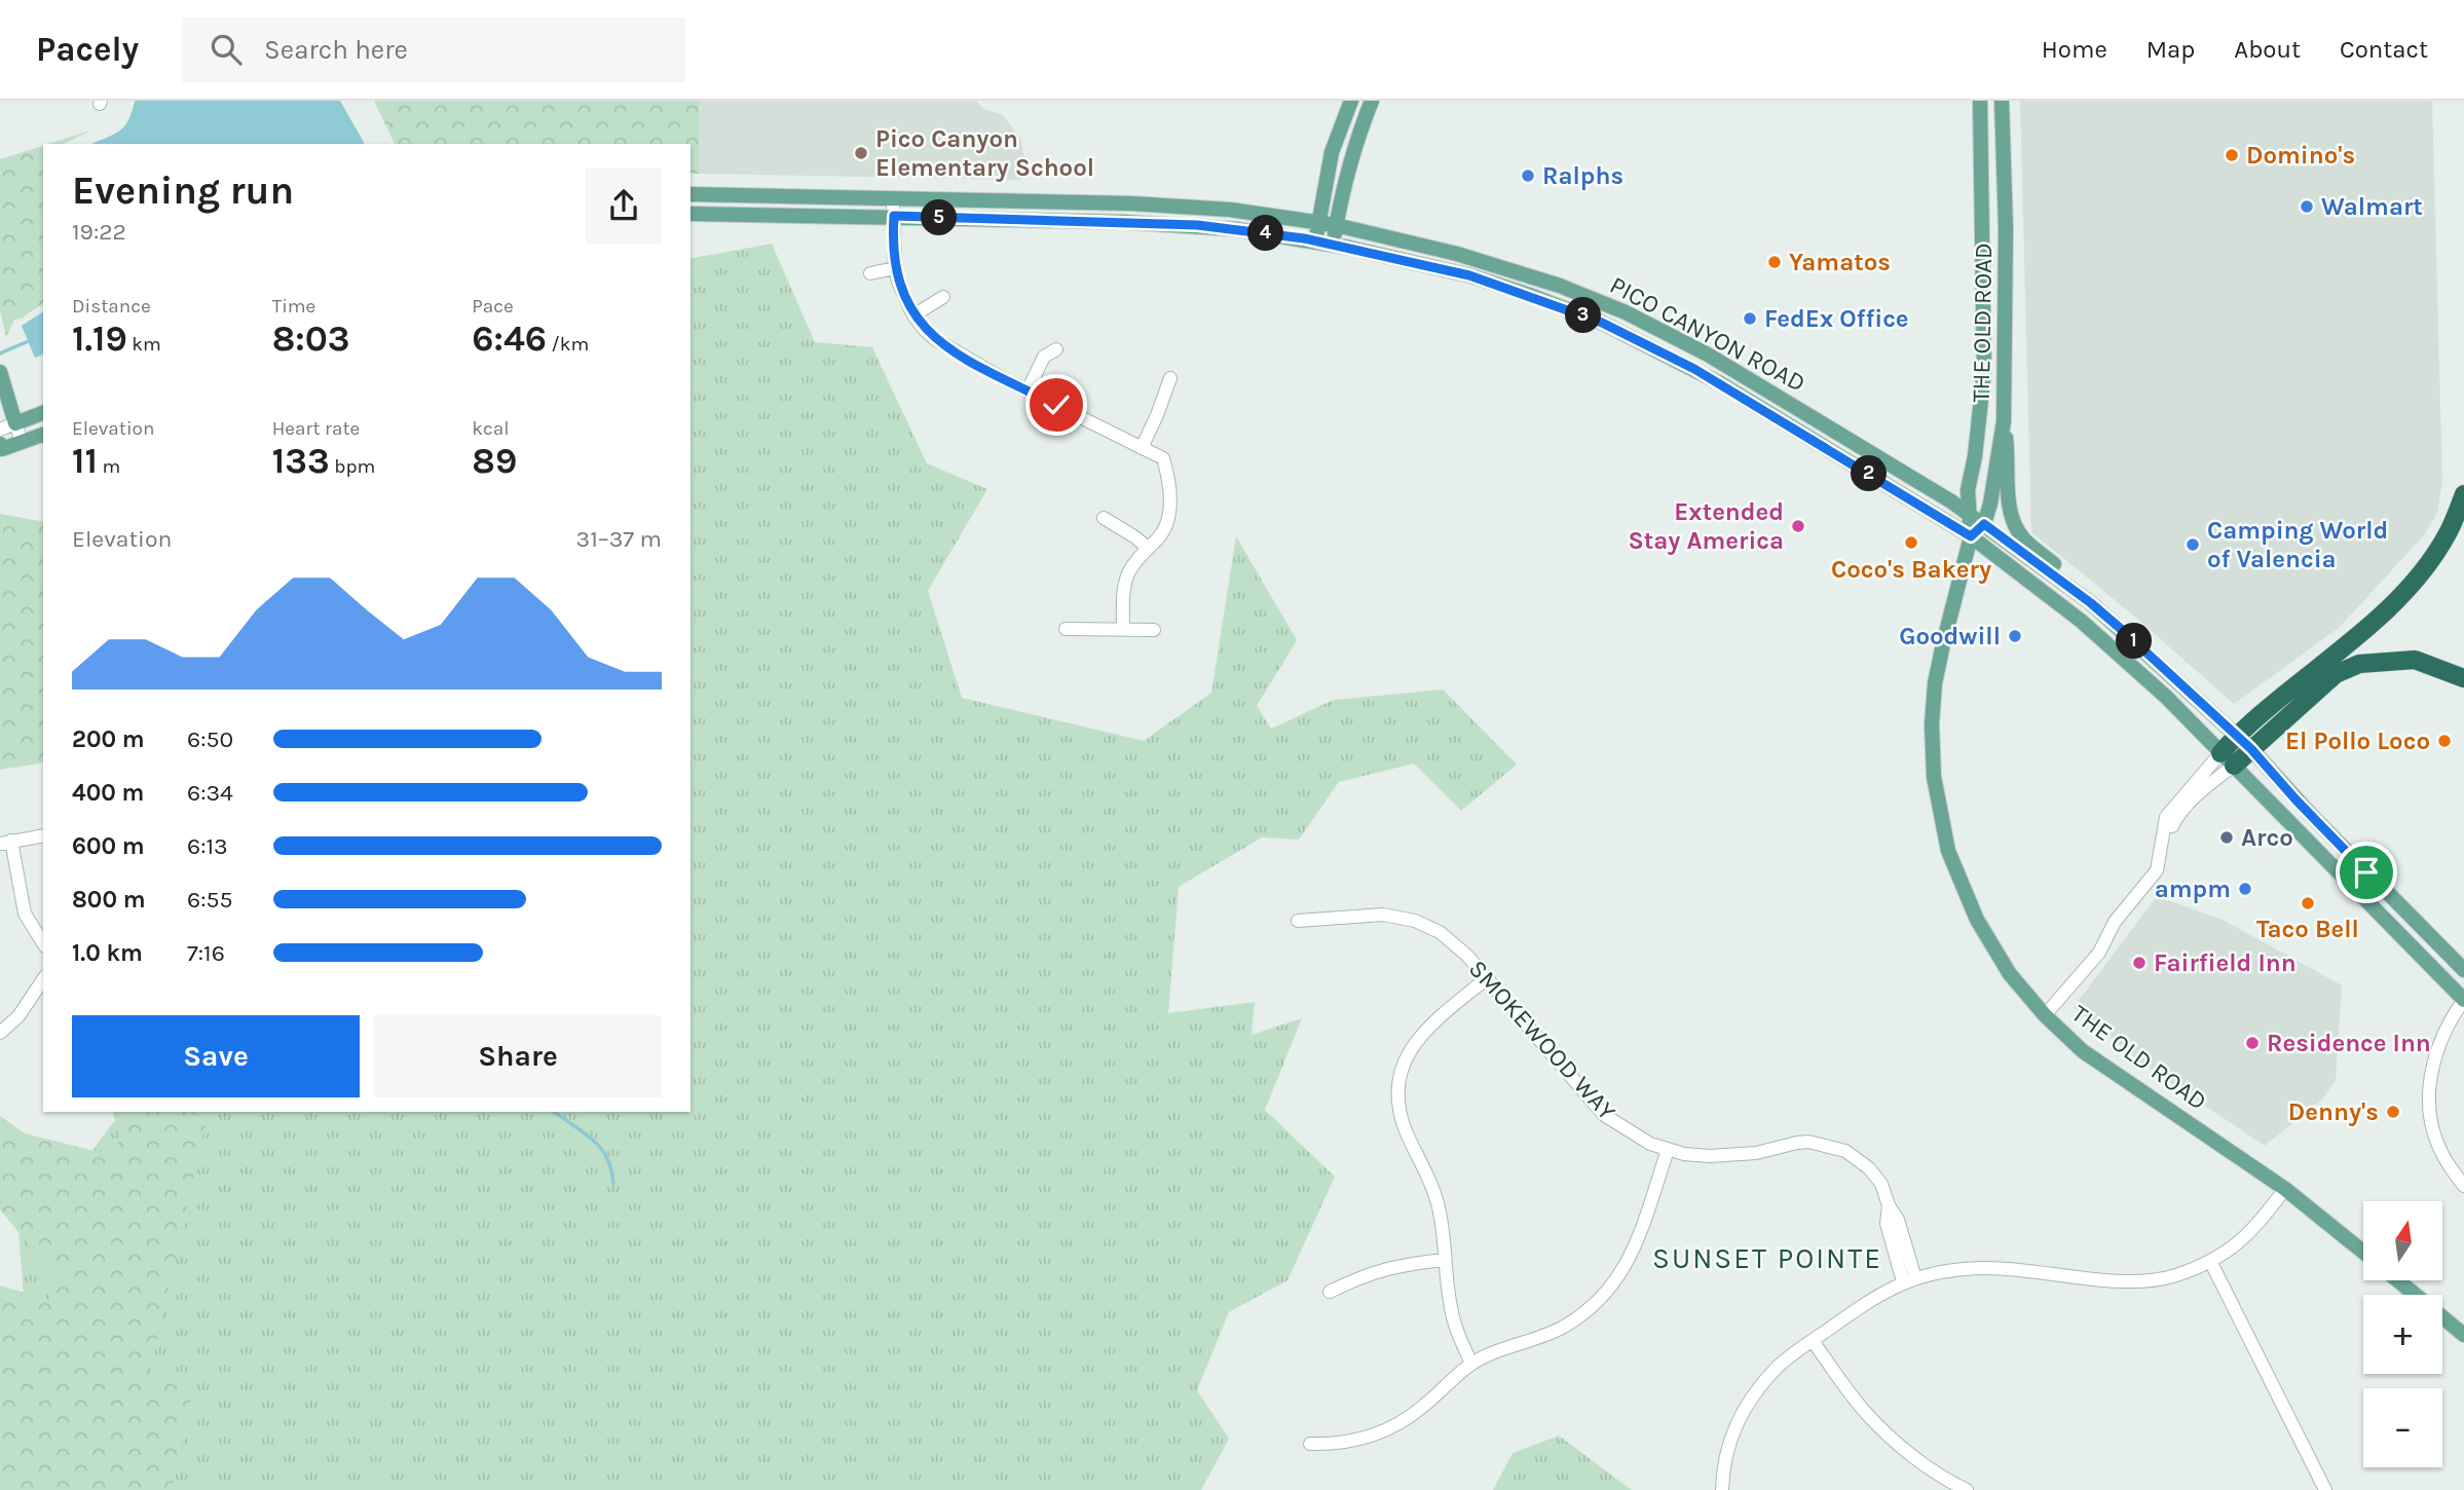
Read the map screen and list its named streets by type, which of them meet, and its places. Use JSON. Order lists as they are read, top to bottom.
{
  "streets": {
    "main road": ["THE OLD ROAD", "PICO CANYON ROAD"],
    "street": ["SMOKEWOOD WAY"]
  },
  "crossings": [
    ["THE OLD ROAD", "PICO CANYON ROAD"]
  ],
  "districts": ["SUNSET POINTE"],
  "places": [
    "Pico Canyon Elementary School",
    "Domino's",
    "Ralphs",
    "Walmart",
    "Yamatos",
    "FedEx Office",
    "Extended Stay America",
    "Coco's Bakery",
    "Camping World of Valencia",
    "Goodwill",
    "El Pollo Loco",
    "Arco",
    "ampm",
    "Taco Bell",
    "Fairfield Inn",
    "Residence Inn",
    "Denny's"
  ],
  "north": "top",
  "page": {
    "header": "Pacely",
    "search": "Search here",
    "nav": [
      "Home",
      "Map",
      "About",
      "Contact"
    ],
    "heading": ["Evening run", "19:22"],
    "pins": [
      "5",
      "4",
      "3",
      "2",
      "1"
    ],
    "stats": [
      ["Distance", "1.19 km"],
      ["Time", "8:03"],
      ["Pace", "6:46 /km"],
      ["Elevation", "11 m"],
      ["Heart rate", "133 bpm"],
      ["kcal", "89"]
    ],
    "chart": ["Elevation", "31–37 m"],
    "list": [
      {
        "name": "200 m",
        "note": "6:50"
      },
      {
        "name": "400 m",
        "note": "6:34"
      },
      {
        "name": "600 m",
        "note": "6:13"
      },
      {
        "name": "800 m",
        "note": "6:55"
      },
      {
        "name": "1.0 km",
        "note": "7:16"
      }
    ],
    "buttons": ["Save", "Share"],
    "map_buttons": ["+", "−"]
  }
}
